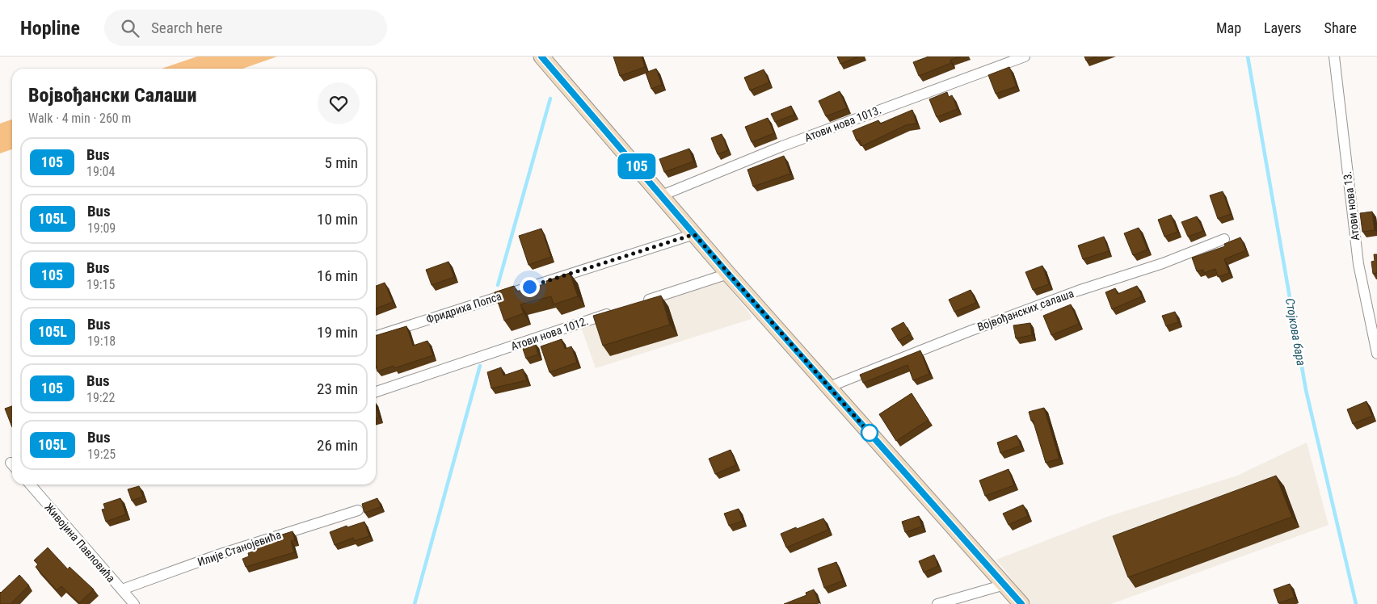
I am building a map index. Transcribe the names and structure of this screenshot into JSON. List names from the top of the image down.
{
  "streets": {
    "street": [
      "Атови нова 1013.",
      "Атови нова 13.",
      "Фридриха Попса",
      "Војвођанских салаша",
      "Атови нова 1012.",
      "Живојина Павловића",
      "Илије Станојевића"
    ]
  },
  "crossings": [
    ["Живојина Павловића", "Илије Станојевића"]
  ],
  "water": ["Стојкова бара"],
  "lines": ["bus line 105"],
  "page": {
    "header": "Hopline",
    "search": "Search here",
    "nav": ["Map", "Layers", "Share"],
    "on_map": "105",
    "heading": ["Војвођански Салаши", "Walk · 4 min · 260 m"],
    "list": [
      {
        "mark": "105",
        "name": "Bus",
        "note": "19:04",
        "value": "5 min"
      },
      {
        "mark": "105L",
        "name": "Bus",
        "note": "19:09",
        "value": "10 min"
      },
      {
        "mark": "105",
        "name": "Bus",
        "note": "19:15",
        "value": "16 min"
      },
      {
        "mark": "105L",
        "name": "Bus",
        "note": "19:18",
        "value": "19 min"
      },
      {
        "mark": "105",
        "name": "Bus",
        "note": "19:22",
        "value": "23 min"
      },
      {
        "mark": "105L",
        "name": "Bus",
        "note": "19:25",
        "value": "26 min"
      }
    ]
  }
}
